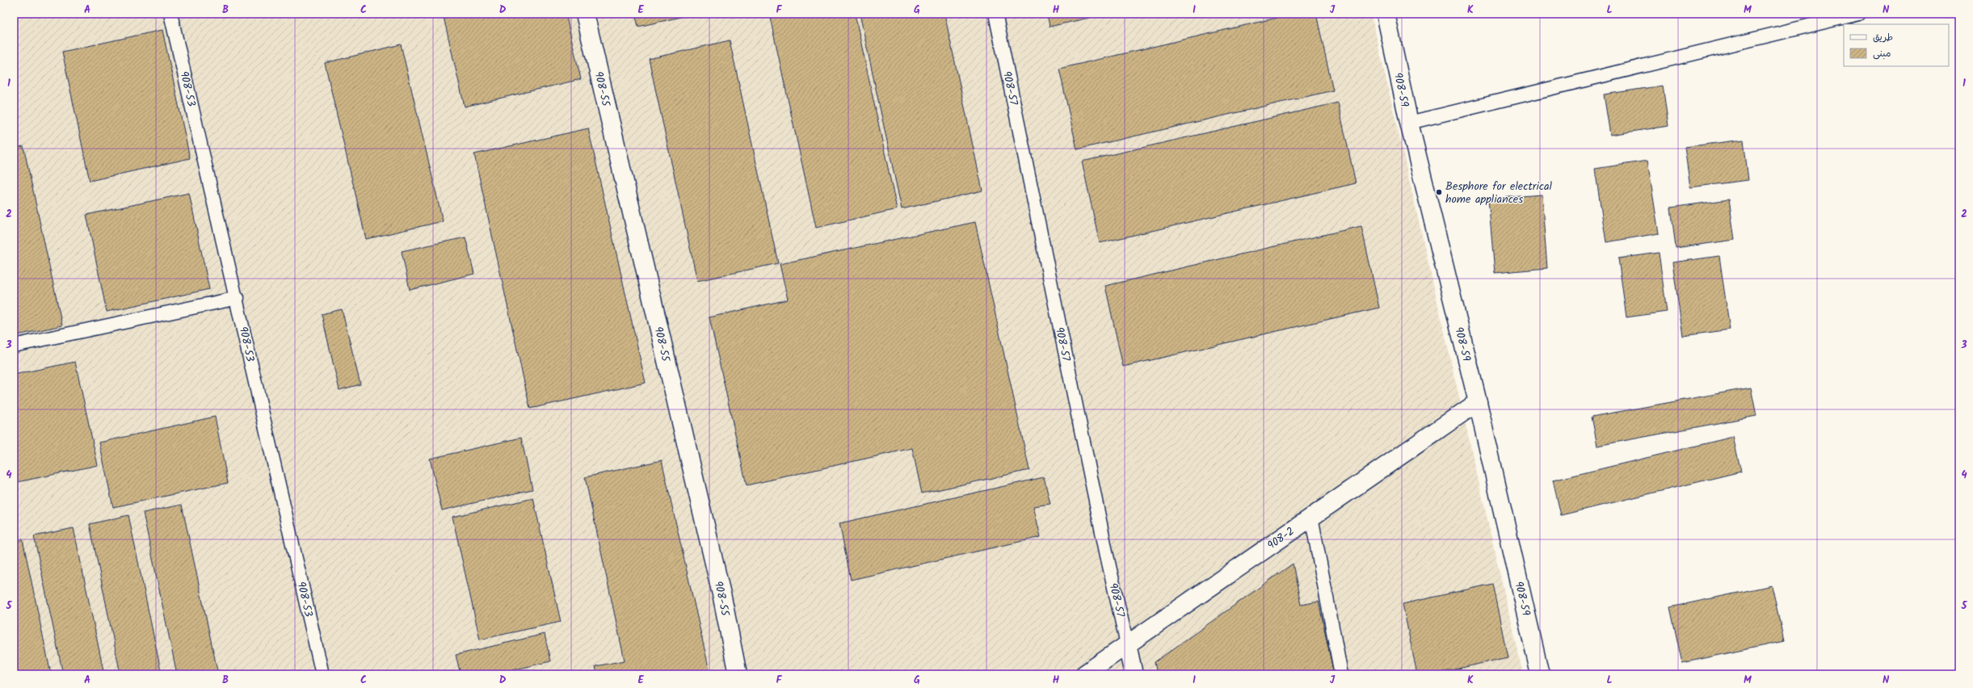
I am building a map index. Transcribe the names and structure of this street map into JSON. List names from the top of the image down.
{
  "streets": {
    "street": [
      "908-57",
      "908-55",
      "908-59",
      "908-2"
    ],
    "lane": ["908-53"]
  },
  "crossings": [
    ["908-57", "908-2"],
    ["908-59", "908-2"]
  ],
  "places": ["Besphore for electrical home appliances"],
  "legend": ["طريق", "مبنى"],
  "grid": {
    "columns": [
      "A",
      "B",
      "C",
      "D",
      "E",
      "F",
      "G",
      "H",
      "I",
      "J",
      "K",
      "L",
      "M",
      "N"
    ],
    "rows": [
      "1",
      "2",
      "3",
      "4",
      "5"
    ]
  }
}
